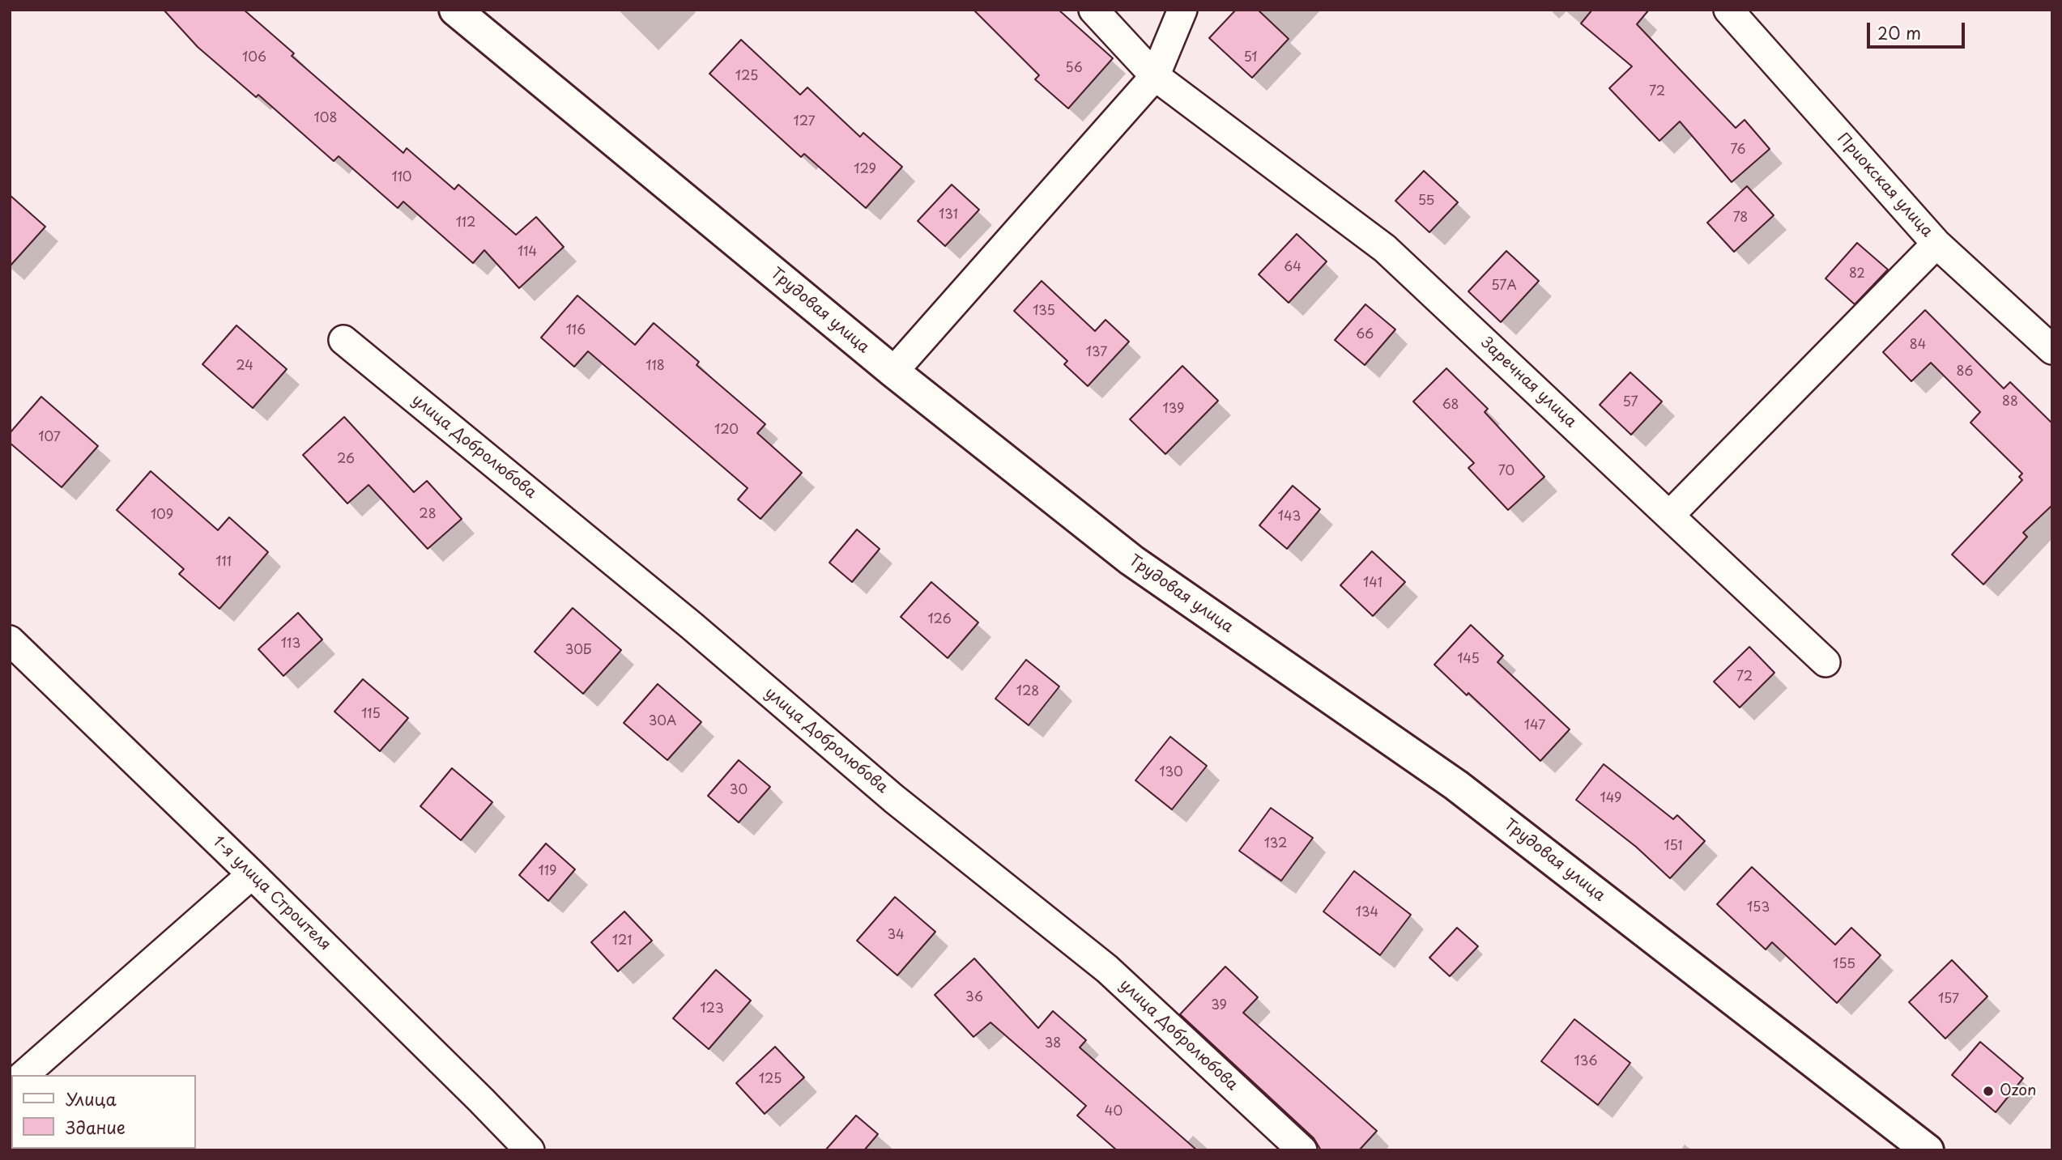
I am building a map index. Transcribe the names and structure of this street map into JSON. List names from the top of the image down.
{
  "streets": {
    "street": [
      "Приокская улица",
      "Трудовая улица",
      "Заречная улица",
      "улица Добролюбова",
      "1-я улица Строителя"
    ]
  },
  "places": ["Ozon"],
  "house_numbers": [
    "106",
    "51",
    "56",
    "125",
    "72",
    "108",
    "127",
    "76",
    "129",
    "110",
    "55",
    "131",
    "78",
    "112",
    "114",
    "64",
    "82",
    "57А",
    "135",
    "116",
    "66",
    "84",
    "137",
    "24",
    "118",
    "86",
    "88",
    "57",
    "68",
    "139",
    "120",
    "107",
    "26",
    "70",
    "28",
    "109",
    "143",
    "111",
    "141",
    "126",
    "113",
    "30Б",
    "145",
    "72",
    "128",
    "115",
    "30А",
    "147",
    "130",
    "30",
    "149",
    "132",
    "151",
    "119",
    "153",
    "134",
    "34",
    "121",
    "155",
    "36",
    "157",
    "39",
    "123",
    "38",
    "136",
    "125",
    "40"
  ],
  "legend": ["Улица", "Здание"],
  "scale_bar": "20 m"
}
